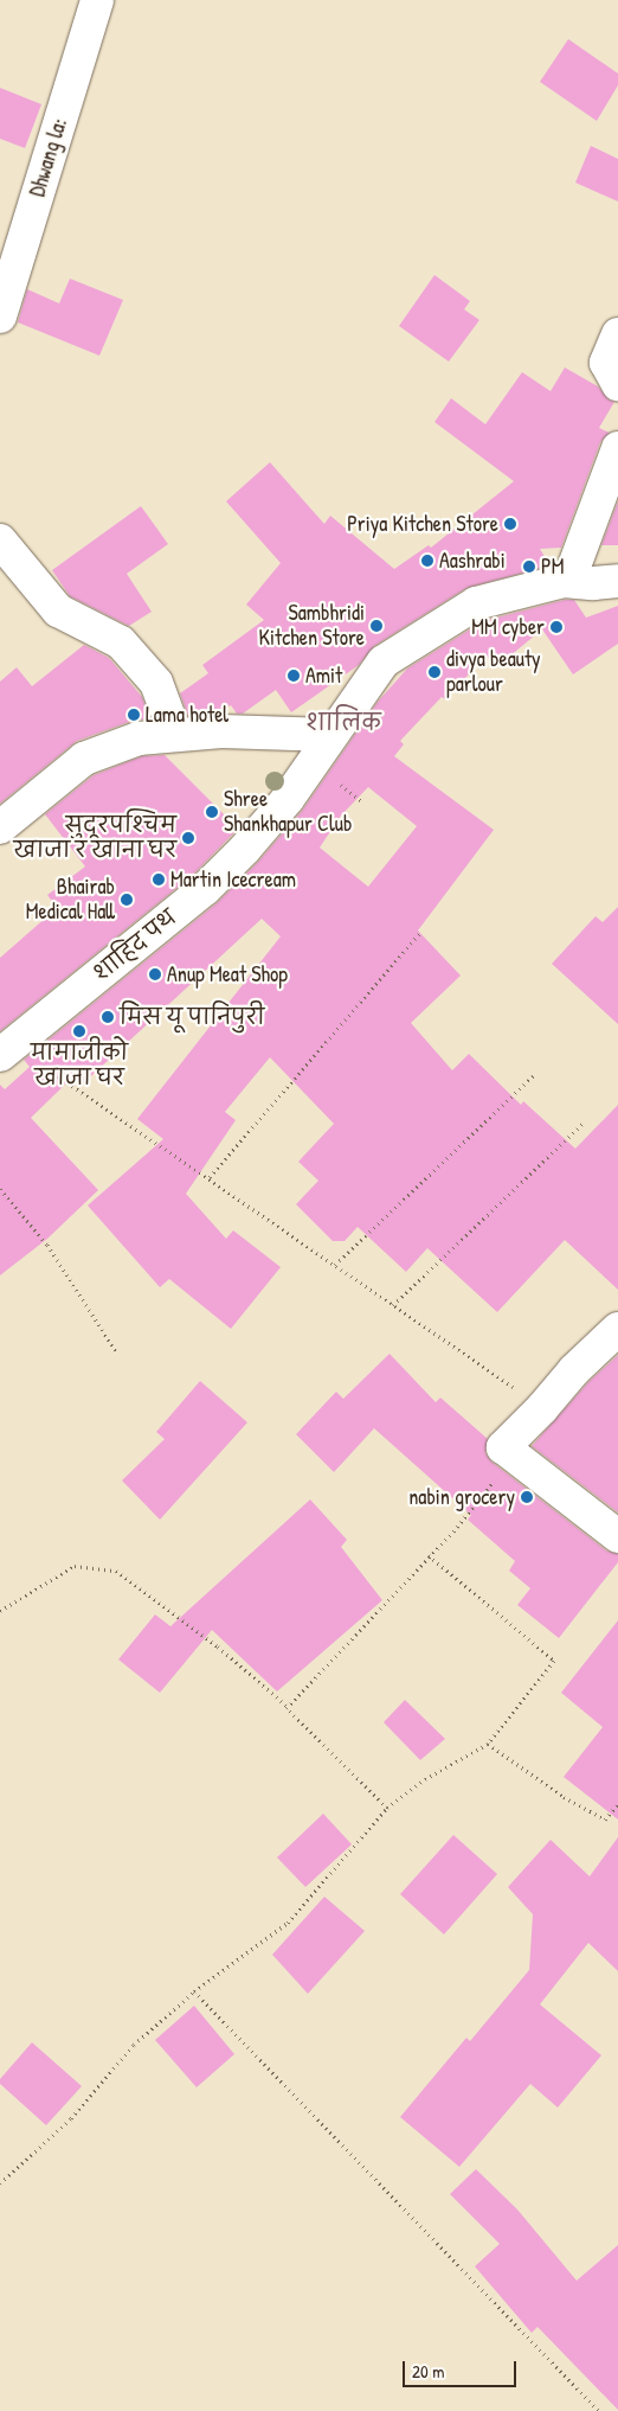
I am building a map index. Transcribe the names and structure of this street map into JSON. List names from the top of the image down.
{
  "streets": {
    "street": ["Dhwang la:", "शाहिद पथ"]
  },
  "districts": ["शालिक"],
  "places": [
    "Priya Kitchen Store",
    "Aashrabi",
    "PM",
    "Sambhridi Kitchen Store",
    "MM cyber",
    "divya beauty parlour",
    "Amit",
    "Lama hotel",
    "Shree Shankhapur Club",
    "सुदूरपश्चिम खाजा र खाना घर",
    "Martin Icecream",
    "Bhairab Medical Hall",
    "Anup Meat Shop",
    "मिस यू पानिपुरी",
    "मामाजीको खाजा घर",
    "nabin grocery"
  ],
  "scale_bar": "20 m"
}
